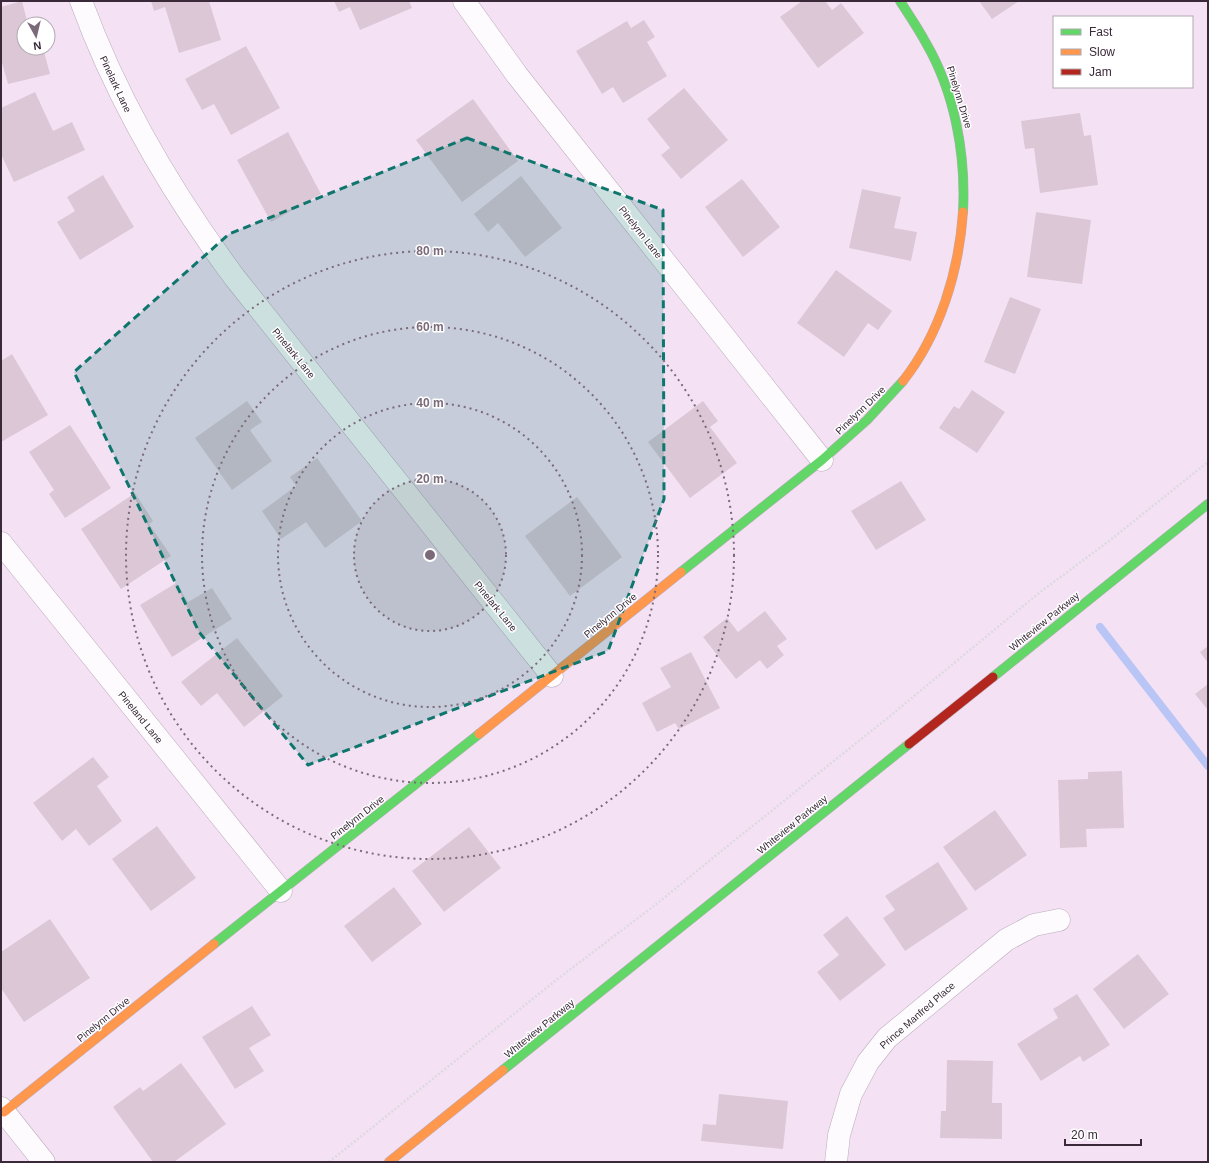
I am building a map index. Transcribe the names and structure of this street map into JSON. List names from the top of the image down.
{
  "streets": {
    "street": [
      "Pinelark Lane",
      "Pinelynn Drive",
      "Pinelynn Lane",
      "Whiteview Parkway",
      "Pineland Lane",
      "Prince Manfred Place"
    ]
  },
  "crossings": [
    ["Pinelark Lane", "Pinelynn Drive"],
    ["Pinelynn Drive", "Pinelynn Lane"],
    ["Pinelynn Drive", "Pineland Lane"]
  ],
  "legend": ["Fast", "Slow", "Jam"],
  "scale_bar": "20 m",
  "north": "bottom",
  "rings": [
    "80 m",
    "60 m",
    "40 m",
    "20 m"
  ]
}
